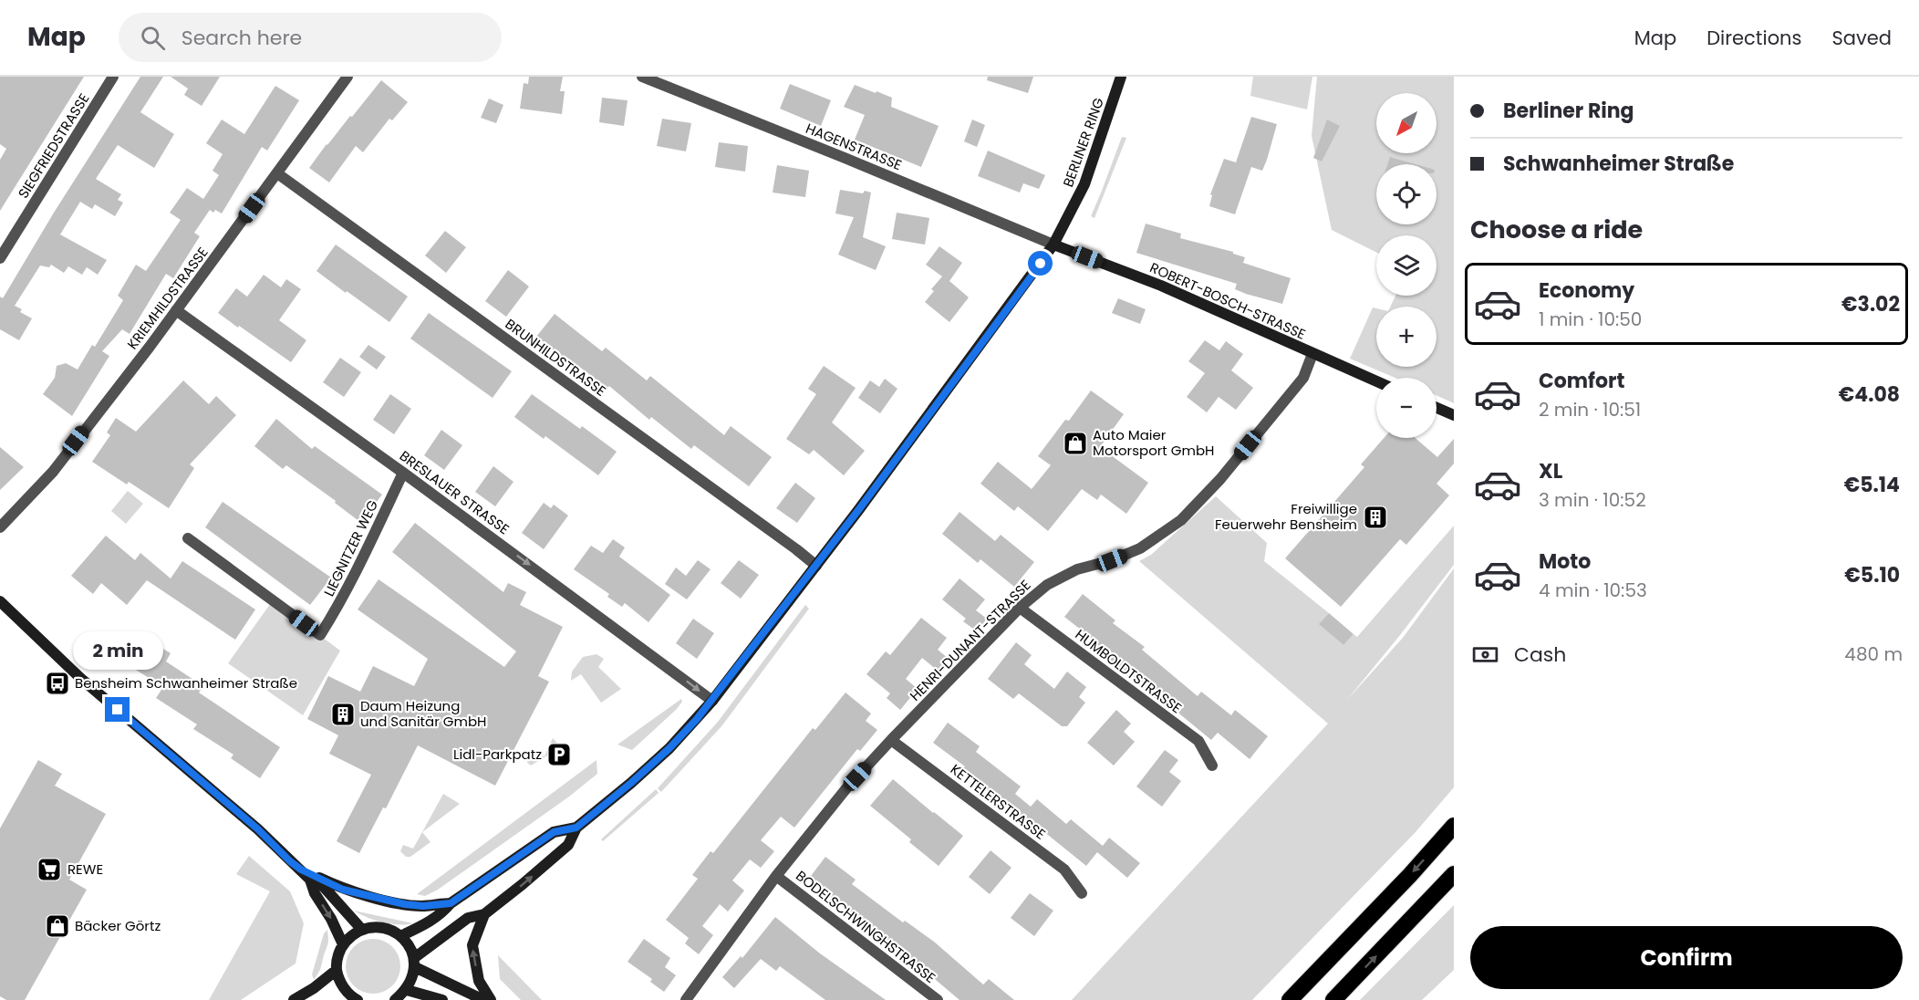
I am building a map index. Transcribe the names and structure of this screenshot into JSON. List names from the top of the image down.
{
  "streets": {
    "street": [
      "BERLINER RING",
      "SIEGFRIEDSTRASSE",
      "HAGENSTRASSE",
      "KRIEMHILDSTRASSE",
      "ROBERT-BOSCH-STRASSE",
      "BRUNHILDSTRASSE",
      "BRESLAUER STRASSE",
      "LIEGNITZER WEG",
      "HENRI-DUNANT-STRASSE",
      "HUMBOLDTSTRASSE",
      "KETTELERSTRASSE",
      "BODELSCHWINGHSTRASSE"
    ]
  },
  "crossings": [
    ["BERLINER RING", "HAGENSTRASSE"],
    ["BERLINER RING", "ROBERT-BOSCH-STRASSE"],
    ["BERLINER RING", "BRUNHILDSTRASSE"],
    ["BERLINER RING", "BRESLAUER STRASSE"],
    ["HAGENSTRASSE", "ROBERT-BOSCH-STRASSE"],
    ["KRIEMHILDSTRASSE", "BRUNHILDSTRASSE"],
    ["KRIEMHILDSTRASSE", "BRESLAUER STRASSE"],
    ["ROBERT-BOSCH-STRASSE", "HENRI-DUNANT-STRASSE"],
    ["BRESLAUER STRASSE", "LIEGNITZER WEG"],
    ["HENRI-DUNANT-STRASSE", "HUMBOLDTSTRASSE"],
    ["HENRI-DUNANT-STRASSE", "KETTELERSTRASSE"],
    ["HENRI-DUNANT-STRASSE", "BODELSCHWINGHSTRASSE"]
  ],
  "one_way": ["BRESLAUER STRASSE"],
  "places": {
    "shop": ["Auto Maier Motorsport GmbH", "Bäcker Görtz"],
    "building": ["Freiwillige Feuerwehr Bensheim", "Daum Heizung und Sanitär GmbH"],
    "bus stop": ["Bensheim Schwanheimer Straße"],
    "parking": ["Lidl-Parkpatz"],
    "supermarket": ["REWE"]
  },
  "north": "bottom left",
  "page": {
    "header": "Map",
    "search": "Search here",
    "nav": ["Map", "Directions", "Saved"],
    "banner": ["Berliner Ring", "Schwanheimer Straße"],
    "map_buttons": ["+", "−"],
    "heading": "Choose a ride",
    "list": [
      {
        "name": "Economy",
        "note": "1 min · 10:50",
        "value": "€3.02"
      },
      {
        "name": "Comfort",
        "note": "2 min · 10:51",
        "value": "€4.08"
      },
      {
        "name": "XL",
        "note": "3 min · 10:52",
        "value": "€5.14"
      },
      {
        "name": "Moto",
        "note": "4 min · 10:53",
        "value": "€5.10"
      }
    ],
    "pay": ["Cash", "480 m"],
    "bubble": "2 min",
    "buttons": "Confirm"
  }
}
